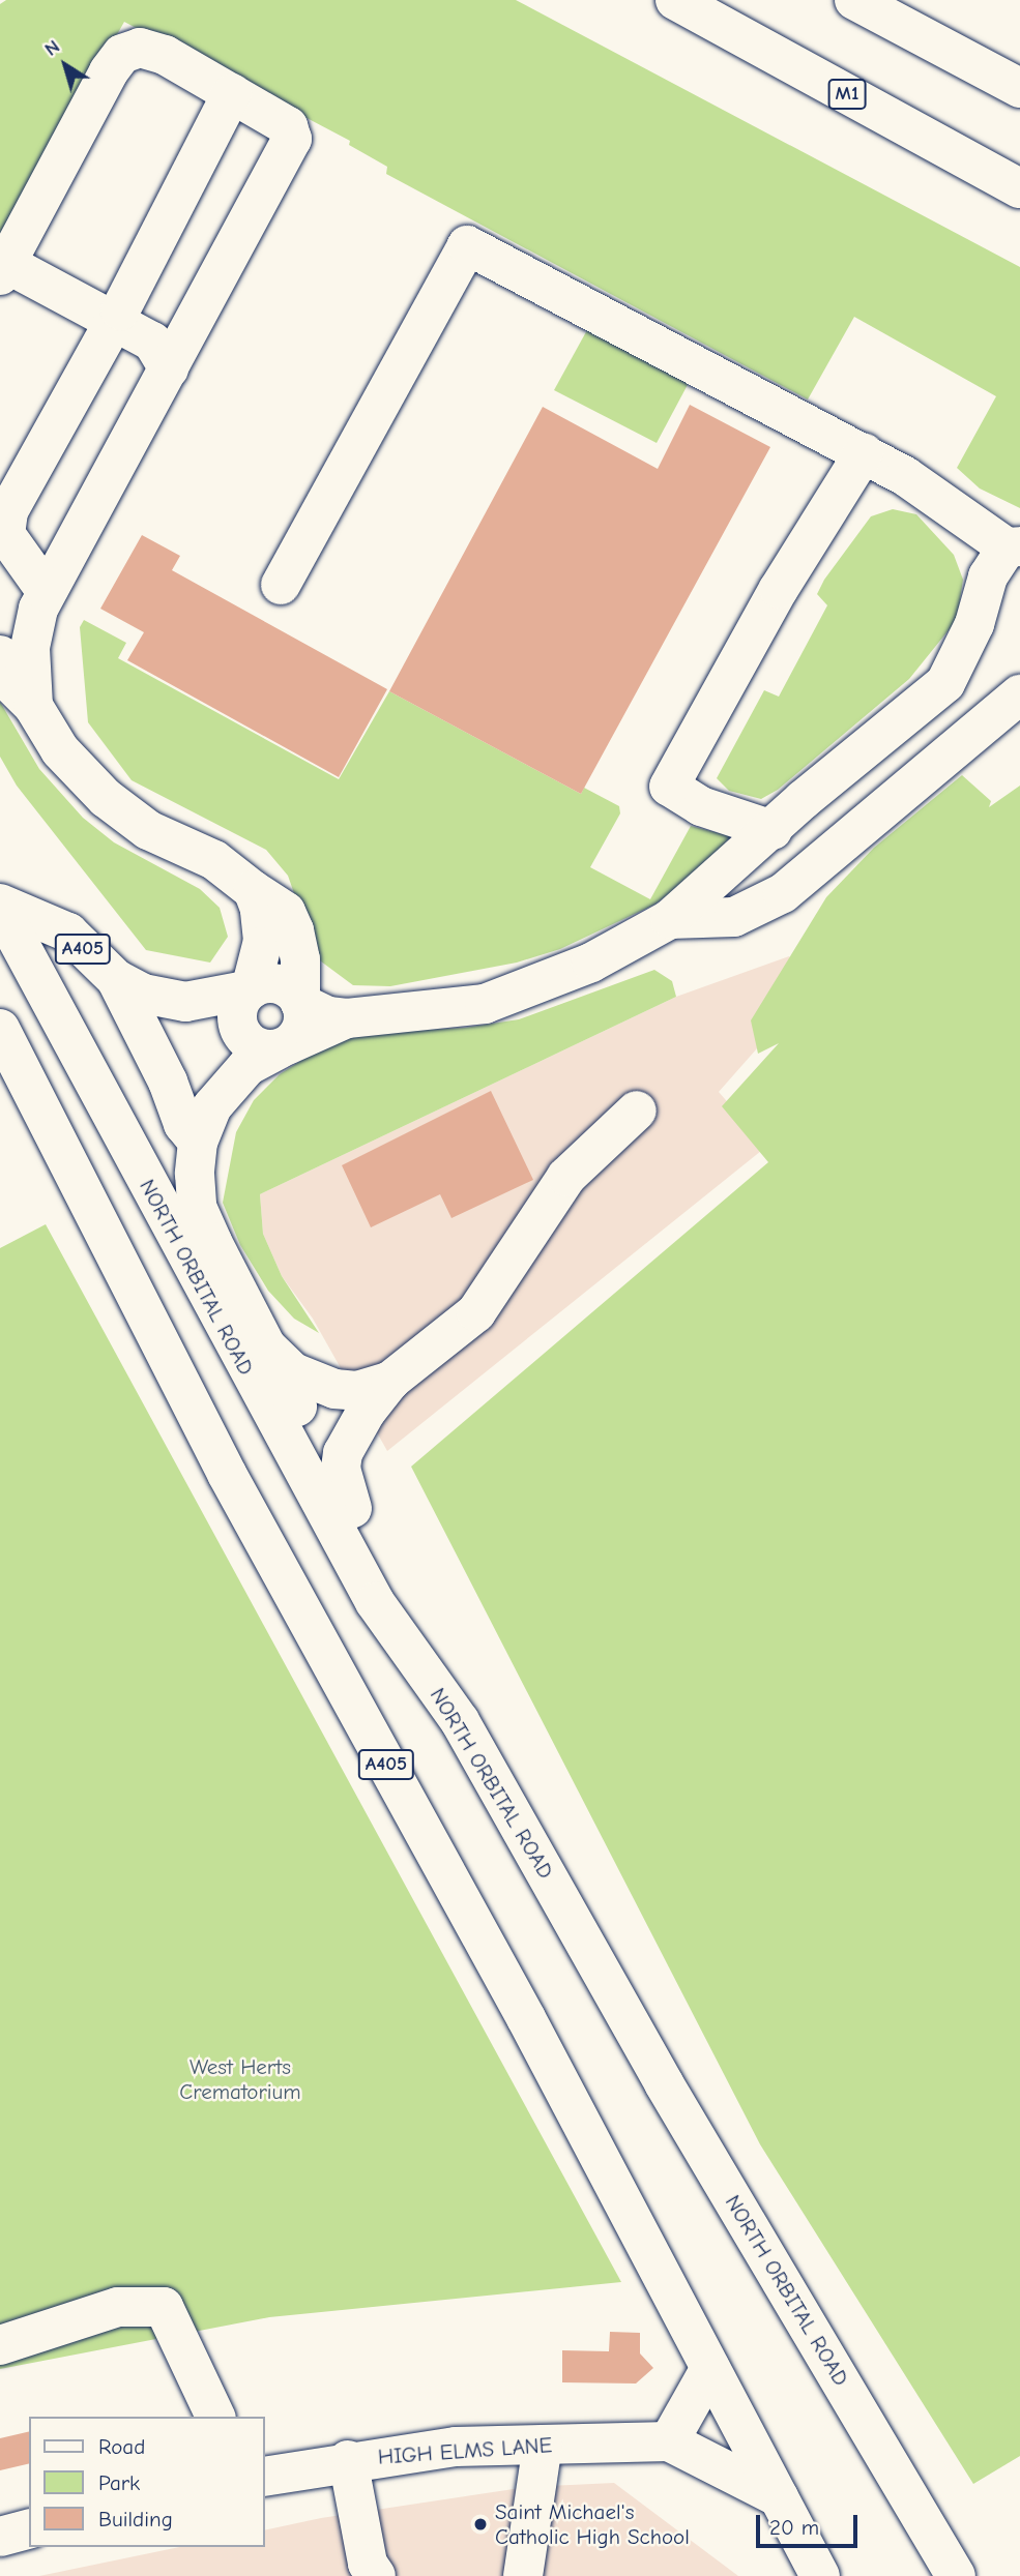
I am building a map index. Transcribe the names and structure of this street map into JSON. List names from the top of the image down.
{
  "streets": {
    "main road": [
      "M1",
      "A405",
      "NORTH ORBITAL ROAD",
      "HIGH ELMS LANE"
    ]
  },
  "crossings": [
    ["A405", "NORTH ORBITAL ROAD"],
    ["A405", "HIGH ELMS LANE"]
  ],
  "parks": ["West Herts Crematorium"],
  "places": ["Saint Michael's Catholic High School"],
  "legend": ["Road", "Park", "Building"],
  "scale_bar": "20 m",
  "north": "top left"
}
